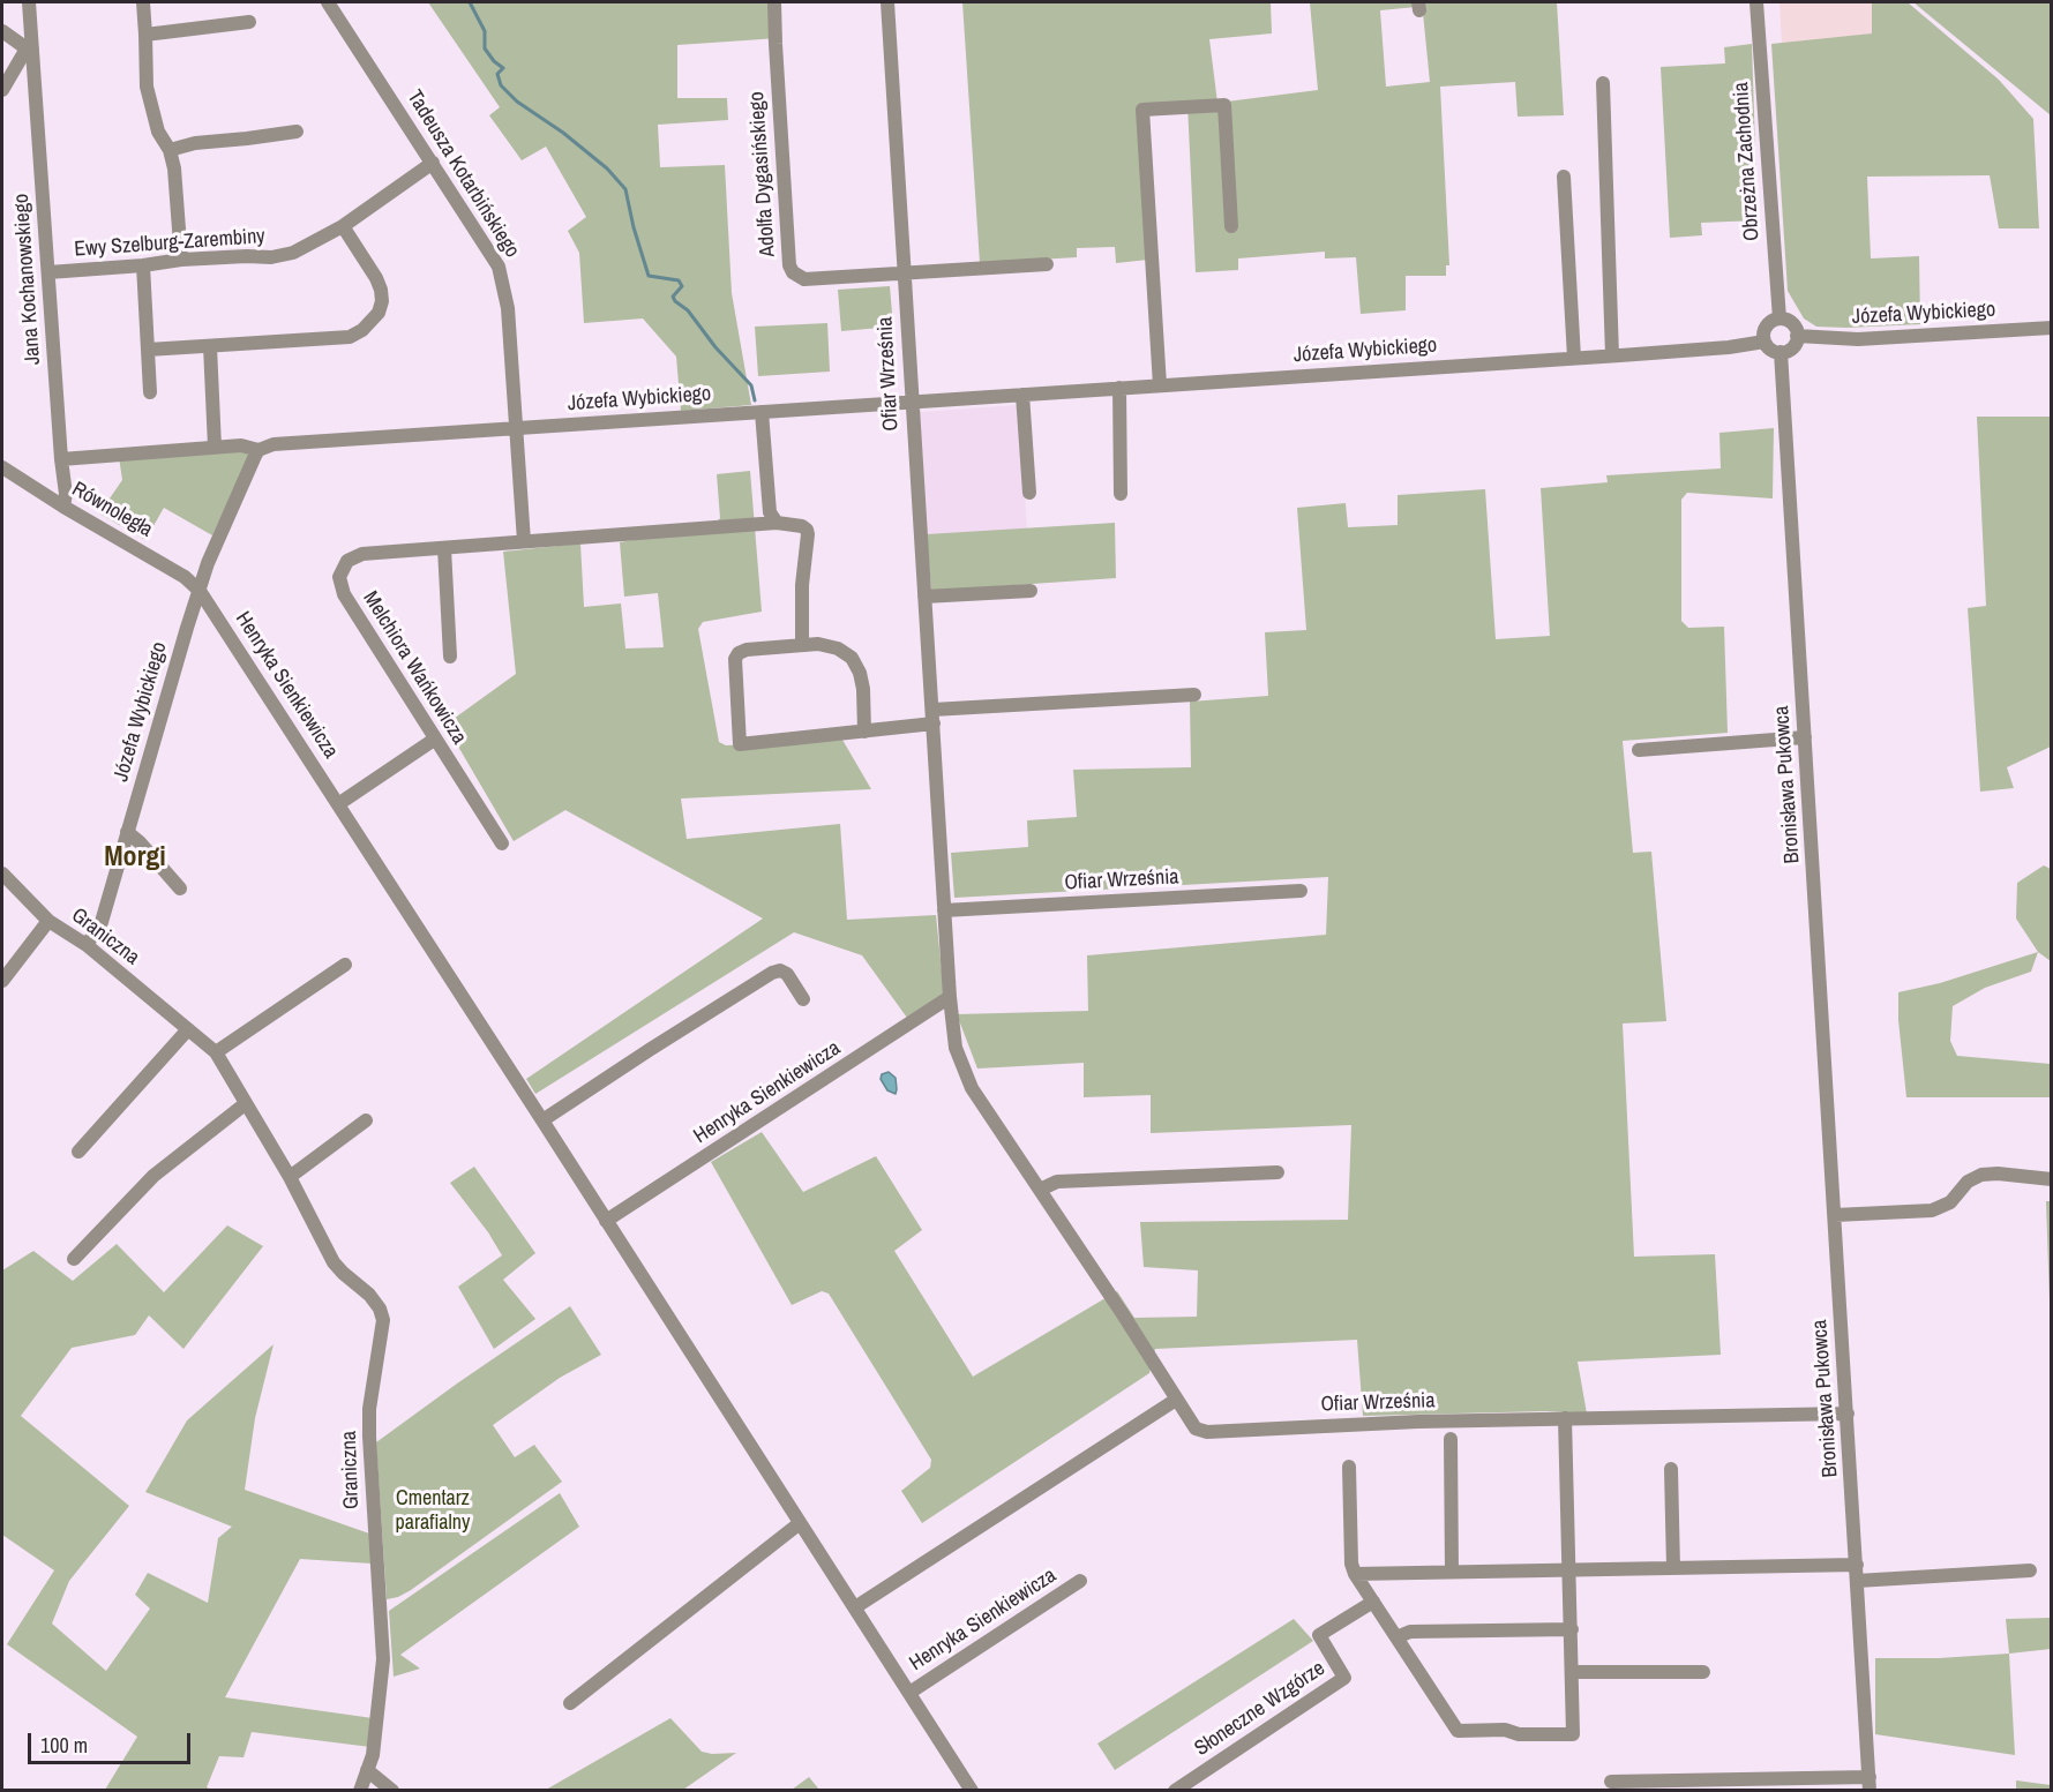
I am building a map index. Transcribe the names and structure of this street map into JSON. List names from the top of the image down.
{
  "streets": {
    "street": [
      "Obrzeżna Zachodnia",
      "Tadeusza Kotarbińskiego",
      "Adolfa Dygasińskiego",
      "Ewy Szelburg-Zarembiny",
      "Jana Kochanowskiego",
      "Józefa Wybickiego",
      "Ofiar Września",
      "Równoległa",
      "Melchiora Wańkowicza",
      "Henryka Sienkiewicza",
      "Bronisława Pukowca",
      "Graniczna",
      "Słoneczne Wzgórze"
    ]
  },
  "crossings": [
    ["Obrzeżna Zachodnia", "Józefa Wybickiego"],
    ["Obrzeżna Zachodnia", "Bronisława Pukowca"],
    ["Tadeusza Kotarbińskiego", "Ewy Szelburg-Zarembiny"],
    ["Tadeusza Kotarbińskiego", "Józefa Wybickiego"],
    ["Tadeusza Kotarbińskiego", "Melchiora Wańkowicza"],
    ["Adolfa Dygasińskiego", "Ofiar Września"],
    ["Ewy Szelburg-Zarembiny", "Jana Kochanowskiego"],
    ["Jana Kochanowskiego", "Józefa Wybickiego"],
    ["Jana Kochanowskiego", "Równoległa"],
    ["Józefa Wybickiego", "Ofiar Września"],
    ["Józefa Wybickiego", "Równoległa"],
    ["Józefa Wybickiego", "Henryka Sienkiewicza"],
    ["Józefa Wybickiego", "Bronisława Pukowca"],
    ["Józefa Wybickiego", "Graniczna"],
    ["Ofiar Września", "Henryka Sienkiewicza"],
    ["Ofiar Września", "Bronisława Pukowca"],
    ["Równoległa", "Henryka Sienkiewicza"]
  ],
  "districts": ["Morgi"],
  "parks": ["Cmentarz parafialny"],
  "scale_bar": "100 m"
}
